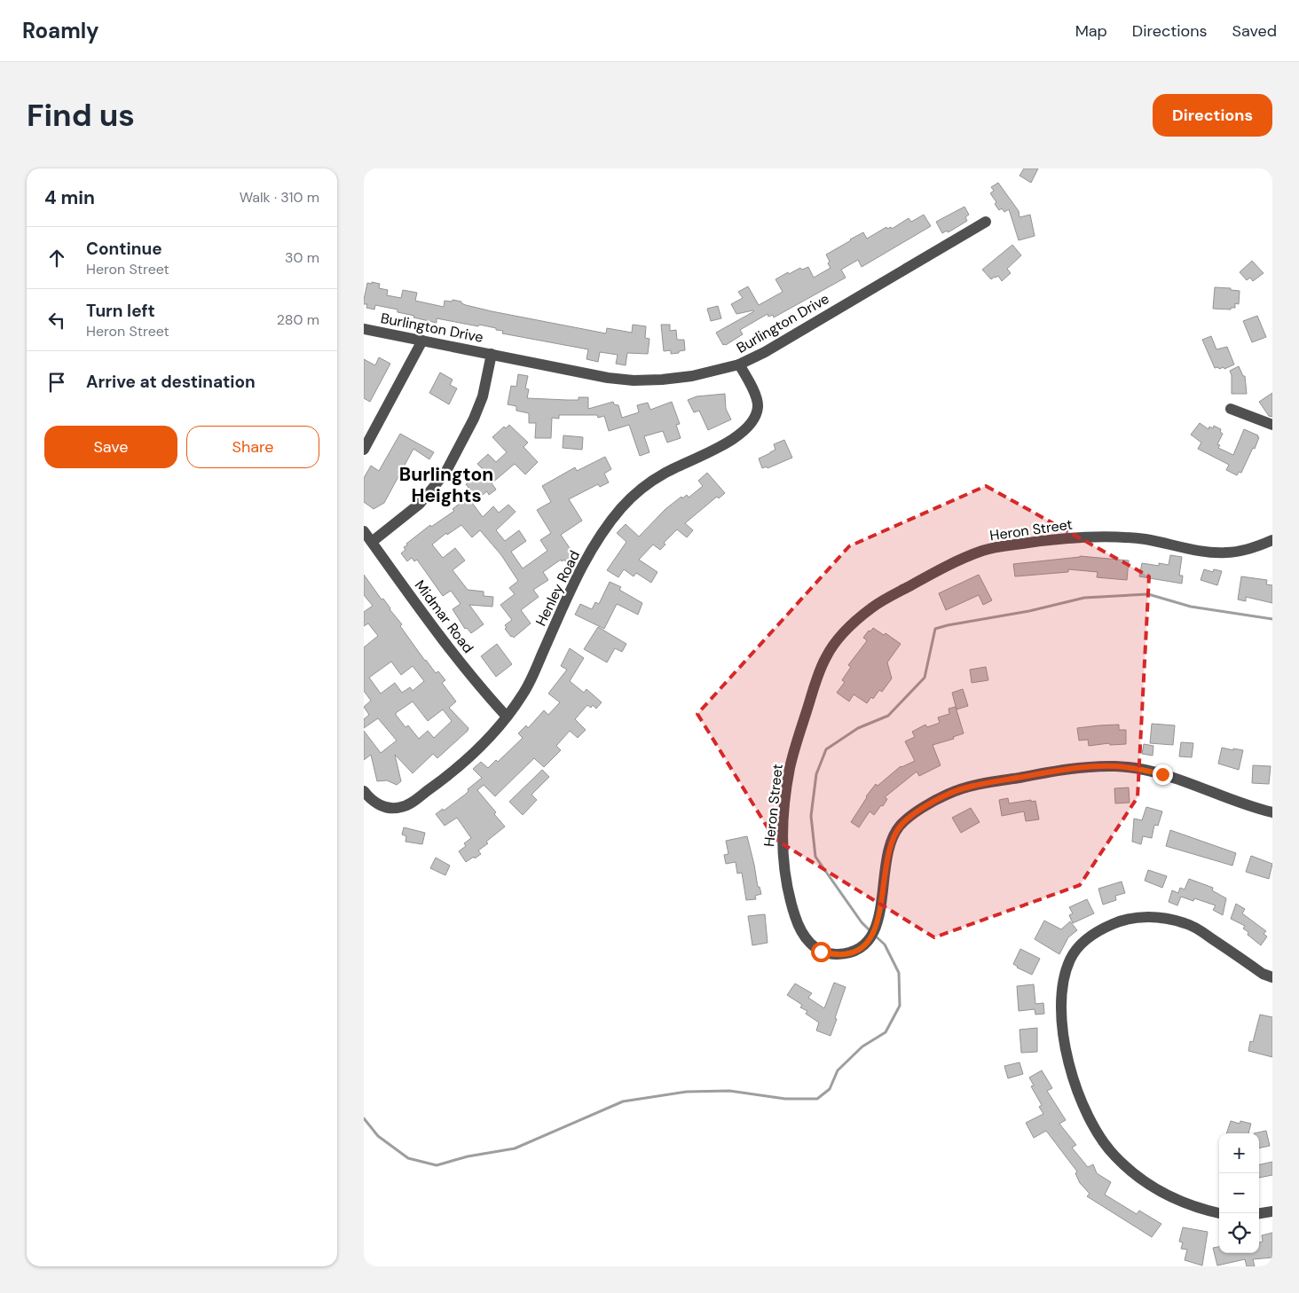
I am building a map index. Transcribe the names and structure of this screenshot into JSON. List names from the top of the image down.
{
  "streets": {
    "street": [
      "Burlington Drive",
      "Heron Street",
      "Henley Road",
      "Midmar Road"
    ]
  },
  "crossings": [
    ["Burlington Drive", "Henley Road"],
    ["Henley Road", "Midmar Road"]
  ],
  "districts": ["Burlington Heights"],
  "page": {
    "header": "Roamly",
    "nav": ["Map", "Directions", "Saved"],
    "buttons": [
      "Directions",
      ["Save", "Share"]
    ],
    "title": "Find us",
    "heading": ["4 min", "Walk · 310 m"],
    "list": [
      ["Continue", "Heron Street", "30 m"],
      ["Turn left", "Heron Street", "280 m"],
      "Arrive at destination"
    ],
    "map_buttons": ["+", "−"]
  }
}
